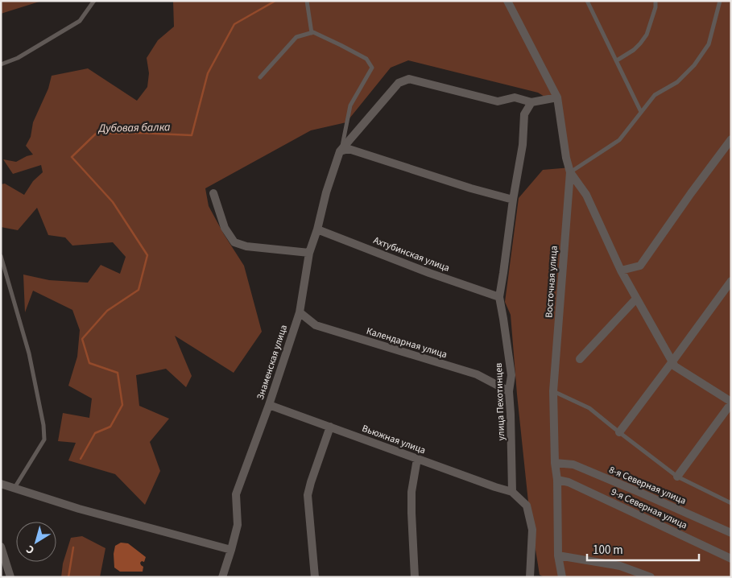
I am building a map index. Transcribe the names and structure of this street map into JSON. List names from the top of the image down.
{
  "streets": {
    "street": [
      "Ахтубинская улица",
      "Восточная улица",
      "Календарная улица",
      "Знаменская улица",
      "улица Пехотинцев",
      "Вьюжная улица",
      "8-я Северная улица",
      "9-я Северная улица"
    ]
  },
  "crossings": [
    ["Ахтубинская улица", "Знаменская улица"],
    ["Ахтубинская улица", "улица Пехотинцев"],
    ["Восточная улица", "8-я Северная улица"],
    ["Восточная улица", "9-я Северная улица"],
    ["Календарная улица", "Знаменская улица"],
    ["Календарная улица", "улица Пехотинцев"],
    ["Знаменская улица", "Вьюжная улица"],
    ["улица Пехотинцев", "Вьюжная улица"]
  ],
  "water": ["Дубовая балка"],
  "scale_bar": "100 m",
  "north": "bottom left"
}
